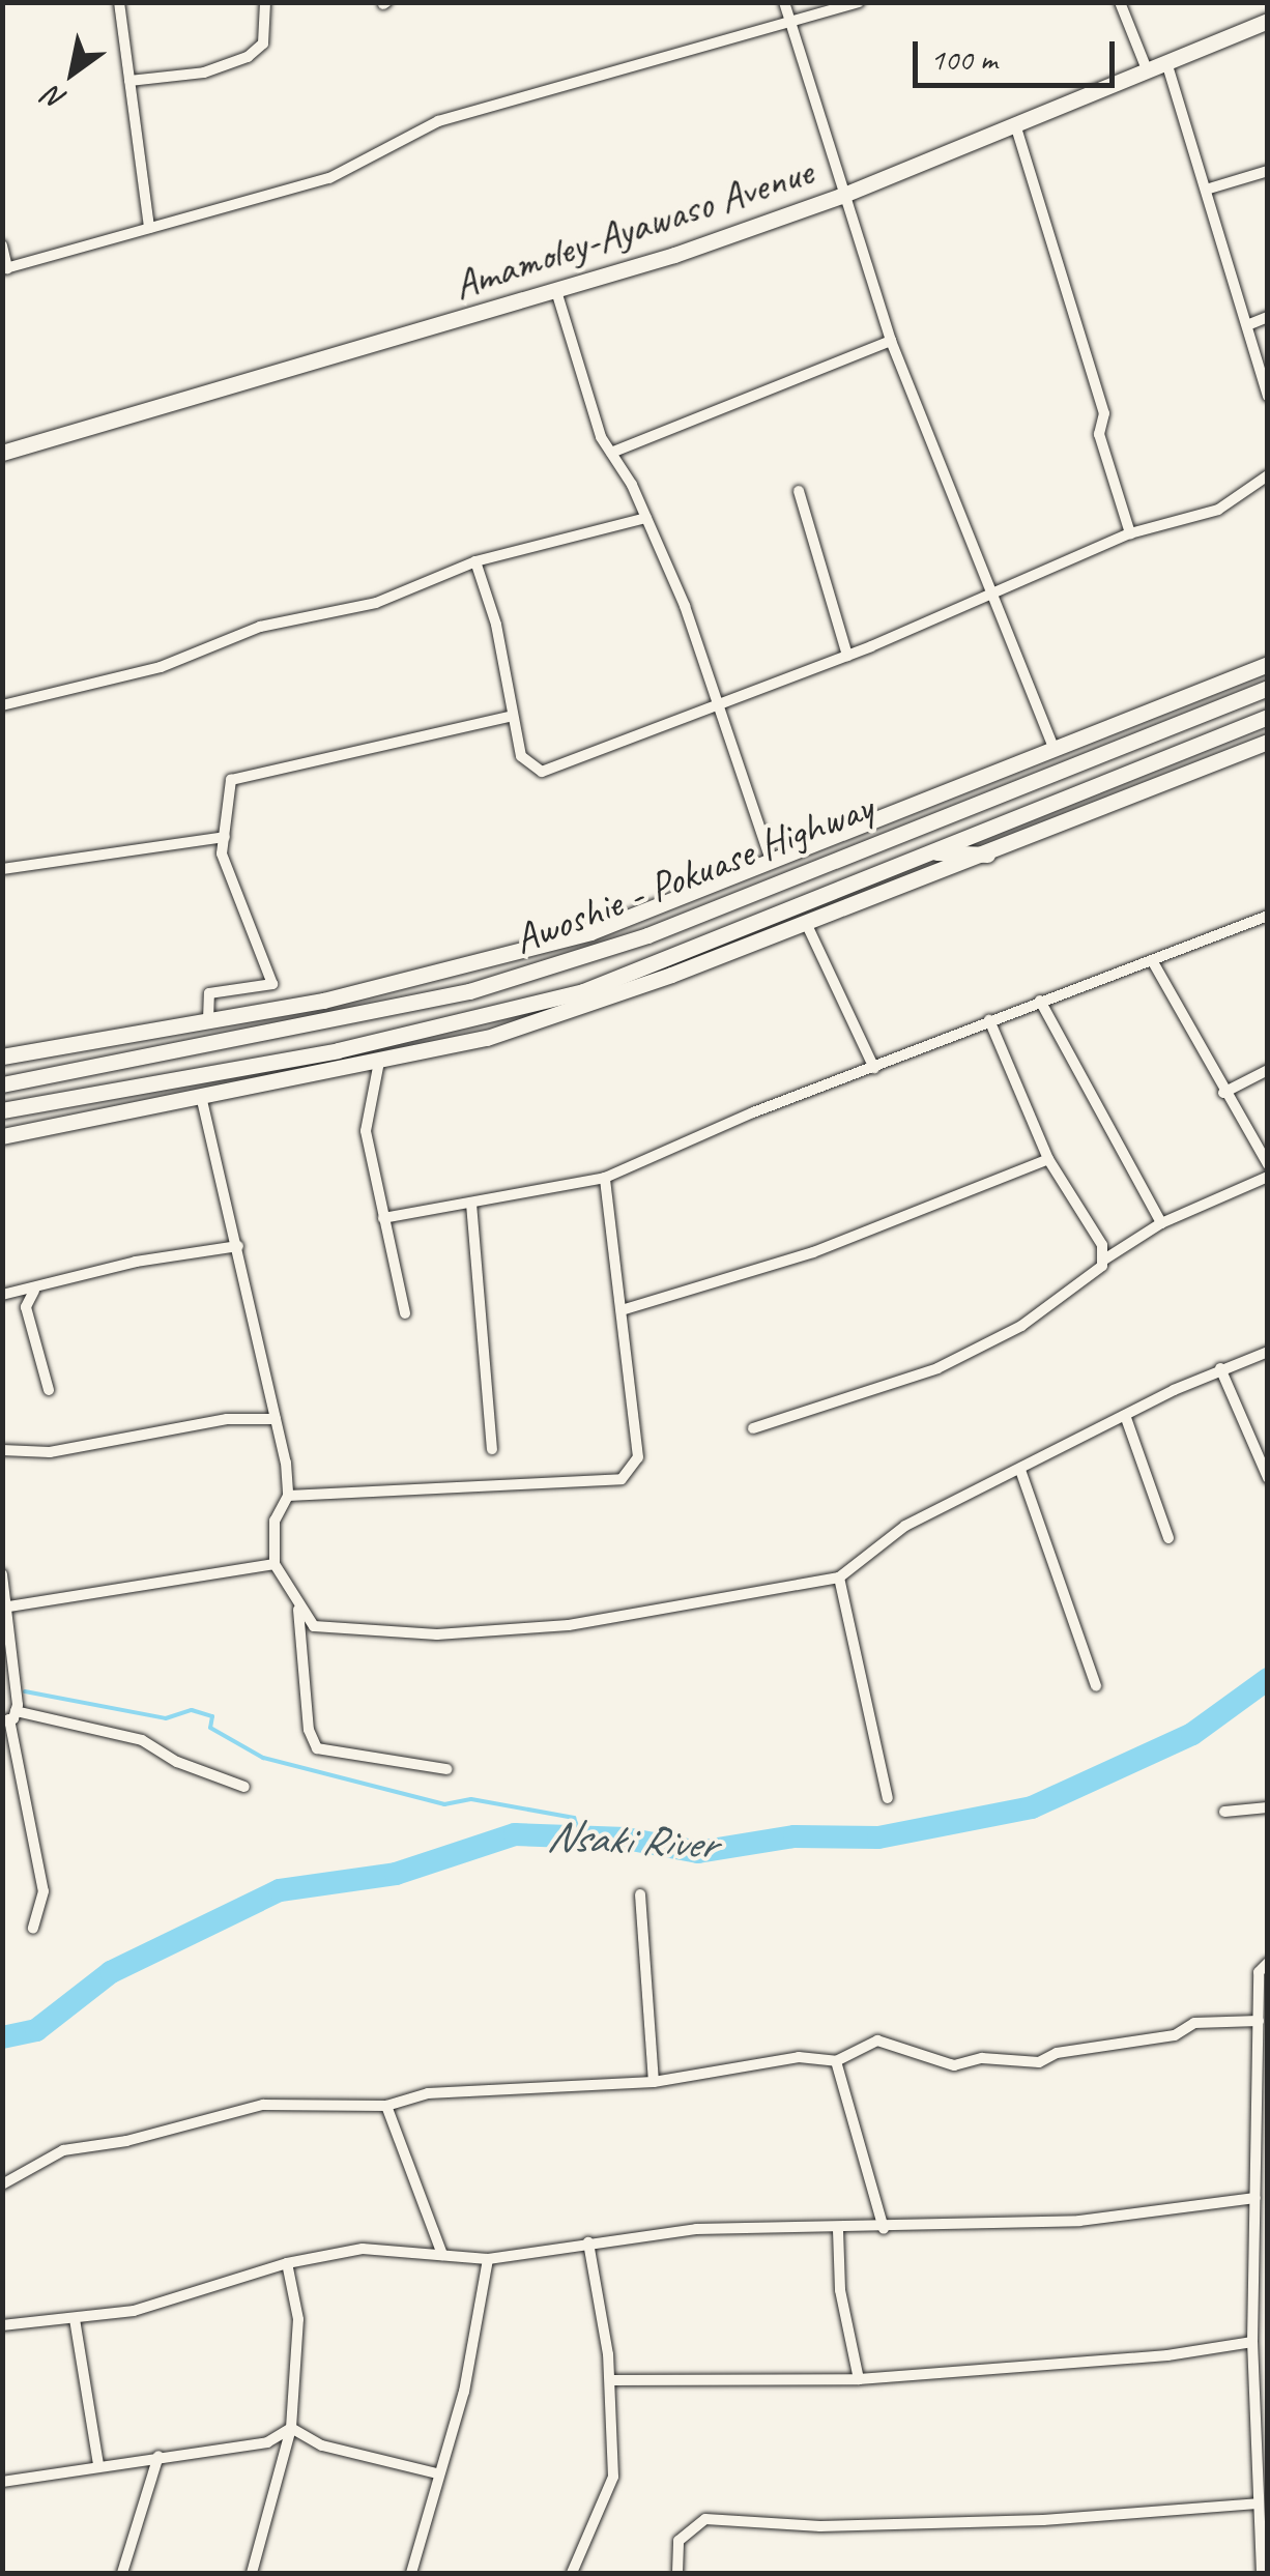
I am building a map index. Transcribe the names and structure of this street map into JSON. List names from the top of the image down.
{
  "streets": {
    "street": ["Amamoley-Ayawaso Avenue", "Awoshie - Pokuase Highway"]
  },
  "water": ["Nsaki River"],
  "scale_bar": "100 m",
  "north": "bottom left"
}
